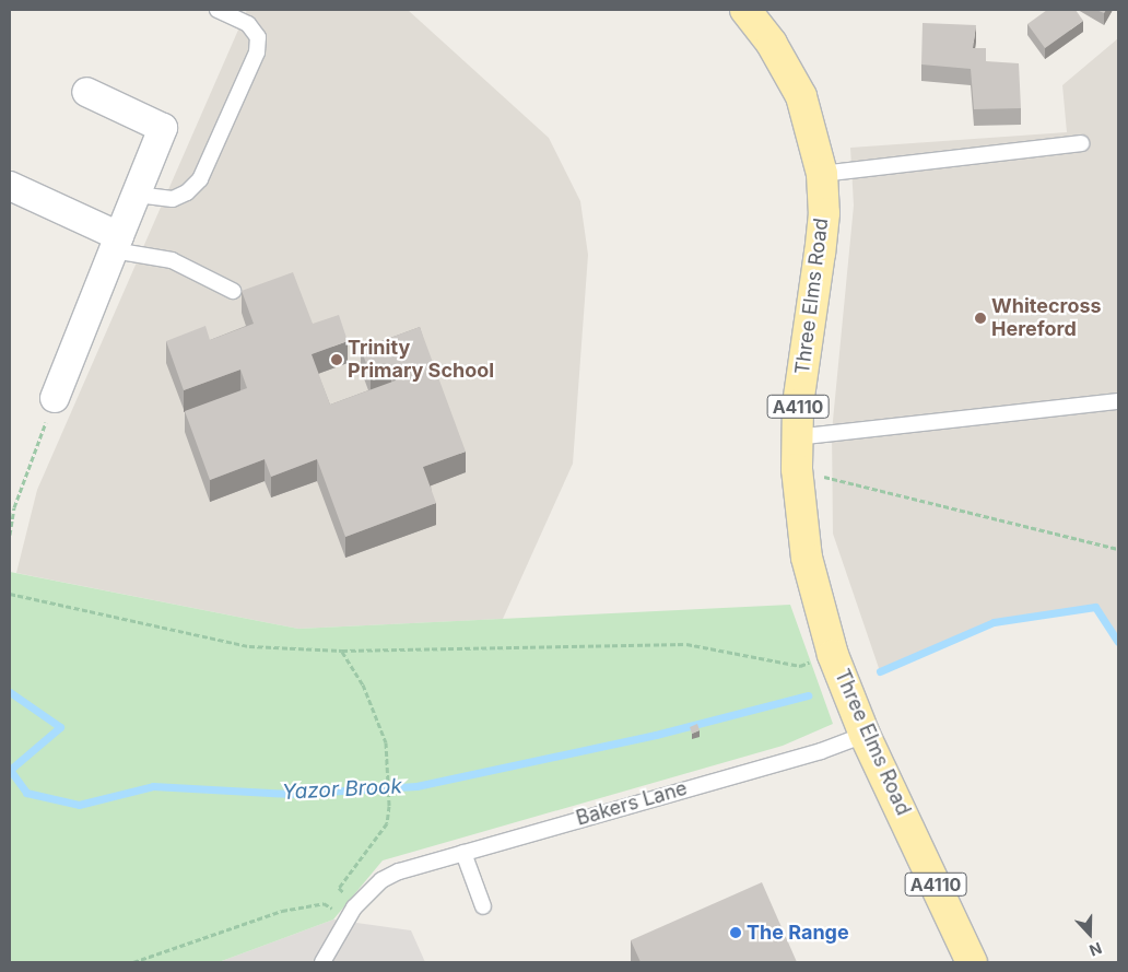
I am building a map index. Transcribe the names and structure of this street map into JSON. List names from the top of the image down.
{
  "streets": {
    "main road": ["Three Elms Road", "A4110"],
    "lane": ["Bakers Lane"]
  },
  "crossings": [
    ["Three Elms Road", "Bakers Lane"]
  ],
  "water": ["Yazor Brook"],
  "places": ["Whitecross Hereford", "Trinity Primary School", "The Range"],
  "north": "bottom"
}
